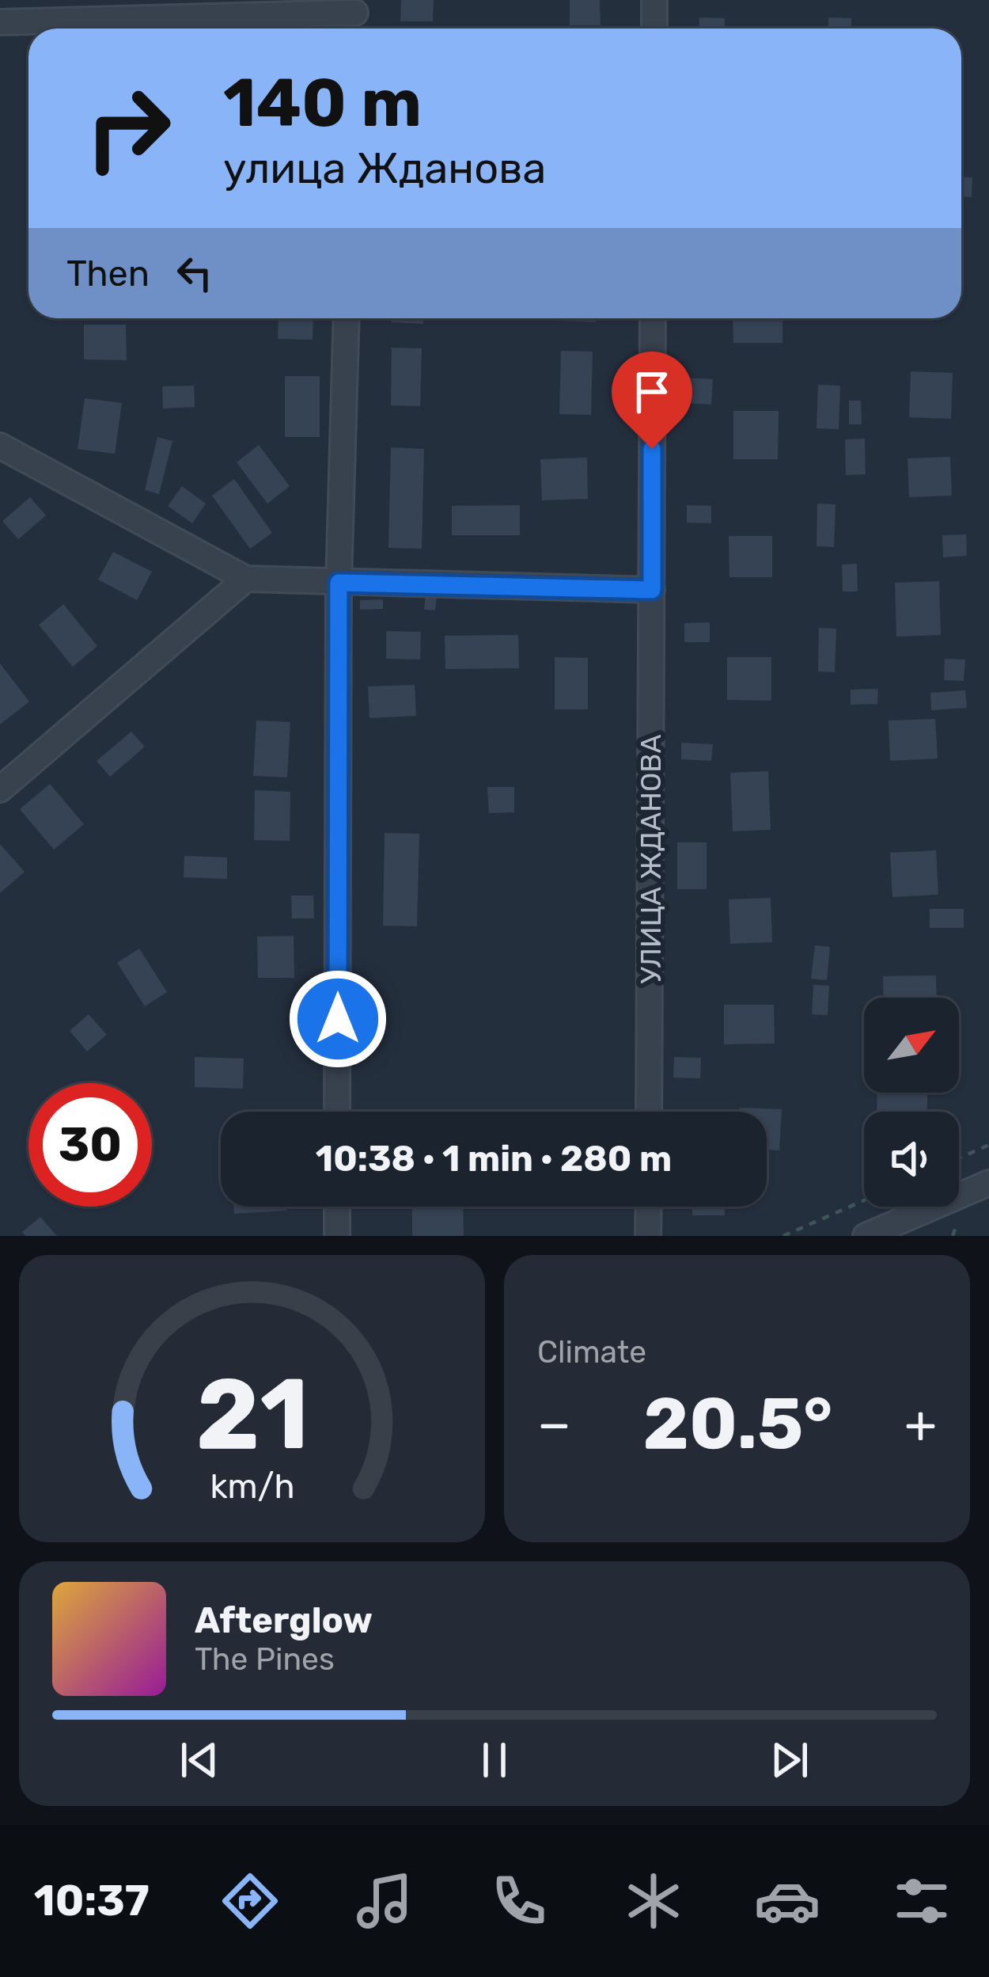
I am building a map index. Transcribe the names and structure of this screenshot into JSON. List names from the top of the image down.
{
  "streets": {
    "street": ["УЛИЦА ЖДАНОВА"]
  },
  "north": "top right",
  "page": {
    "turn": ["140 m", "улица Жданова"],
    "then": "Then",
    "limit": "30",
    "trip": "10:38 · 1 min · 280 m",
    "tile": "Climate",
    "heat": ["−", "20.5°", "+"],
    "song": ["Afterglow", "The Pines"],
    "tabs": "10:37",
    "gauge": ["21", "km/h"]
  }
}
